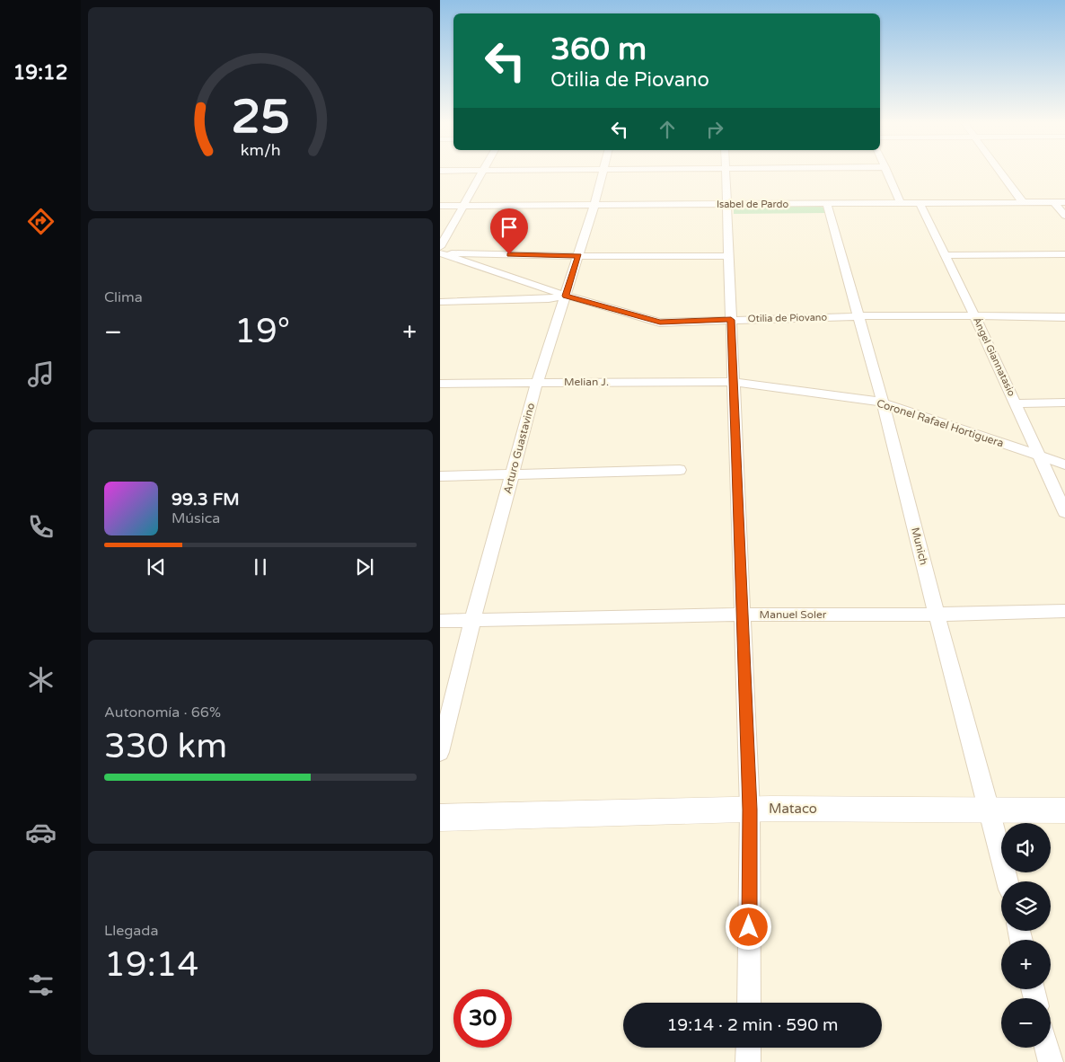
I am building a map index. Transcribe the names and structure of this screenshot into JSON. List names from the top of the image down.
{
  "streets": {
    "street": [
      "Isabel de Pardo",
      "Otilia de Piovano",
      "Ángel Giannatasio",
      "Melian J.",
      "Coronel Rafael Hortiguera",
      "Arturo Guastavino",
      "Munich",
      "Manuel Soler",
      "Mataco"
    ]
  },
  "crossings": [
    ["Isabel de Pardo", "Ángel Giannatasio"],
    ["Isabel de Pardo", "Arturo Guastavino"],
    ["Isabel de Pardo", "Munich"],
    ["Otilia de Piovano", "Ángel Giannatasio"],
    ["Otilia de Piovano", "Arturo Guastavino"],
    ["Otilia de Piovano", "Munich"],
    ["Ángel Giannatasio", "Coronel Rafael Hortiguera"],
    ["Melian J.", "Coronel Rafael Hortiguera"],
    ["Melian J.", "Arturo Guastavino"],
    ["Coronel Rafael Hortiguera", "Munich"],
    ["Arturo Guastavino", "Manuel Soler"],
    ["Munich", "Manuel Soler"],
    ["Munich", "Mataco"]
  ],
  "page": {
    "tabs": "19:12",
    "turn": ["360 m", "Otilia de Piovano"],
    "tile": [
      "Clima",
      ["Autonomía · 66%", "330 km"],
      ["Llegada", "19:14"]
    ],
    "heat": ["−", "19°", "+"],
    "song": ["99.3 FM", "Música"],
    "map_buttons": ["+", "−"],
    "limit": "30",
    "trip": "19:14 · 2 min · 590 m",
    "gauge": ["25", "km/h"]
  }
}
